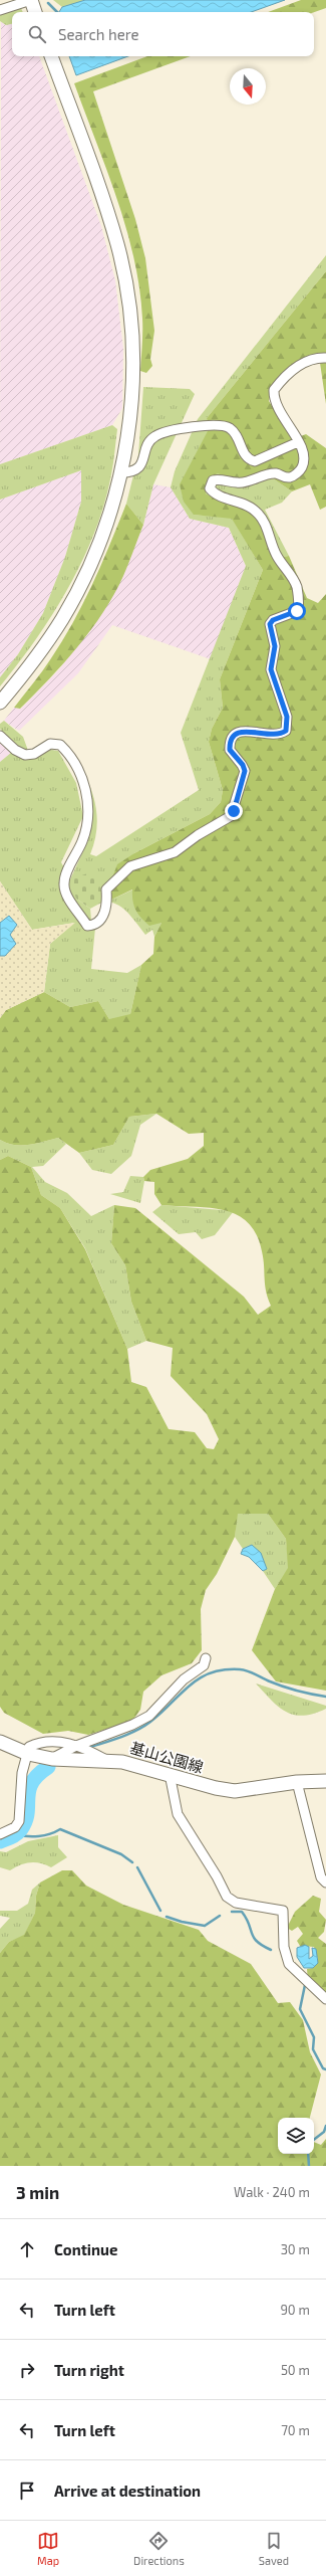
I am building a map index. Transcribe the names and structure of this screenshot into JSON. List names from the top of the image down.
{
  "streets": {
    "street": ["基山公園線"]
  },
  "north": "bottom",
  "page": {
    "search": "Search here",
    "heading": ["3 min", "Walk · 240 m"],
    "list": [
      ["Continue", "30 m"],
      ["Turn left", "90 m"],
      ["Turn right", "50 m"],
      ["Turn left", "70 m"],
      "Arrive at destination"
    ],
    "nav": ["Map", "Directions", "Saved"]
  }
}
